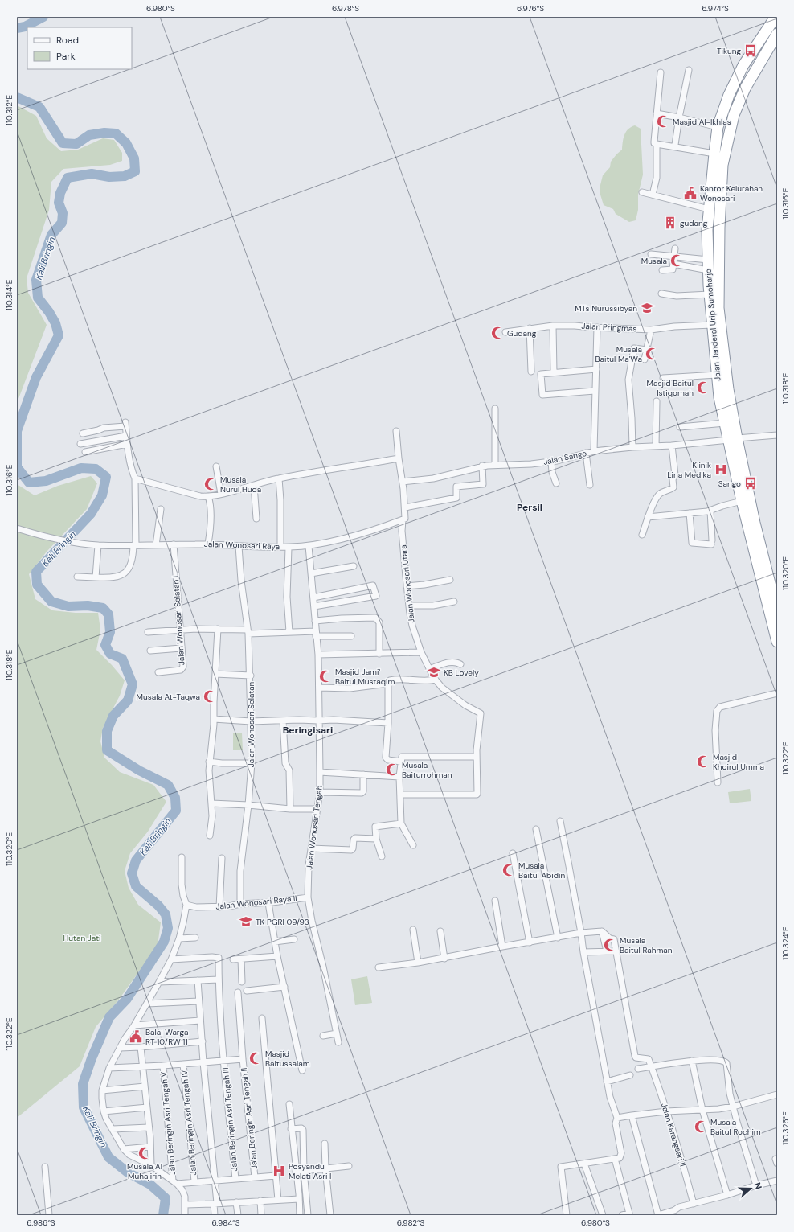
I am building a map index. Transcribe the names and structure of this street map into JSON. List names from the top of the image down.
{
  "streets": {
    "highway": ["Jalan Jenderal Urip Sumoharjo"],
    "street": [
      "Jalan Pringmas",
      "Jalan Sango",
      "Jalan Wonosari Raya",
      "Jalan Wonosari Utara",
      "Jalan Wonosari Selatan L",
      "Jalan Wonosari Selatan",
      "Jalan Wonosari Tengah",
      "Jalan Wonosari Raya II",
      "Jalan Beringin Asri Tengah II",
      "Jalan Beringin Asri Tengah III",
      "Jalan Beringin Asri Tengah IV",
      "Jalan Beringin Asri Tengah V",
      "Jalan Karangsari II"
    ]
  },
  "crossings": [
    ["Jalan Jenderal Urip Sumoharjo", "Jalan Pringmas"],
    ["Jalan Jenderal Urip Sumoharjo", "Jalan Sango"],
    ["Jalan Sango", "Jalan Wonosari Utara"],
    ["Jalan Wonosari Raya", "Jalan Wonosari Utara"],
    ["Jalan Wonosari Raya", "Jalan Wonosari Selatan L"],
    ["Jalan Wonosari Raya", "Jalan Wonosari Selatan"],
    ["Jalan Wonosari Raya", "Jalan Wonosari Tengah"],
    ["Jalan Wonosari Selatan", "Jalan Wonosari Raya II"],
    ["Jalan Wonosari Tengah", "Jalan Wonosari Raya II"]
  ],
  "districts": ["Persil", "Beringisari"],
  "water": ["Kali Bringin"],
  "parks": ["Hutan Jati"],
  "places": {
    "bus stop": ["Tikung", "Sango"],
    "mosque": [
      "Masjid Al-Ikhlas",
      "Musala",
      "Gudang",
      "Musala Baitul Ma'Wa",
      "Masjid Baitul Istiqomah",
      "Musala Nurul Huda",
      "Masjid Jami' Baitul Mustaqim",
      "Musala At-Taqwa",
      "Masjid Khoirul Umma",
      "Musala Baiturrohman",
      "Musala Baitul Abidin",
      "Musala Baitul Rahman",
      "Masjid Baitussalam",
      "Musala Baitul Rochim",
      "Musala Al Muhajirin"
    ],
    "public building": ["Kantor Kelurahan Wonosari", "Balai Warga RT 10/RW 11"],
    "building": ["gudang"],
    "school or university": ["MTs Nurussibyan", "KB Lovely", "TK PGRI 09/93"],
    "hospital": ["Klinik Lina Medika", "Posyandu Melati Asri I"]
  },
  "legend": ["Road", "Park"],
  "north": "right",
  "coordinates": [
    "6.980°S",
    "6.978°S",
    "6.976°S",
    "6.974°S",
    "110.312°E",
    "110.316°E",
    "110.314°E",
    "110.318°E",
    "110.320°E",
    "110.322°E",
    "110.324°E",
    "110.326°E",
    "6.986°S",
    "6.984°S",
    "6.982°S"
  ]
}
